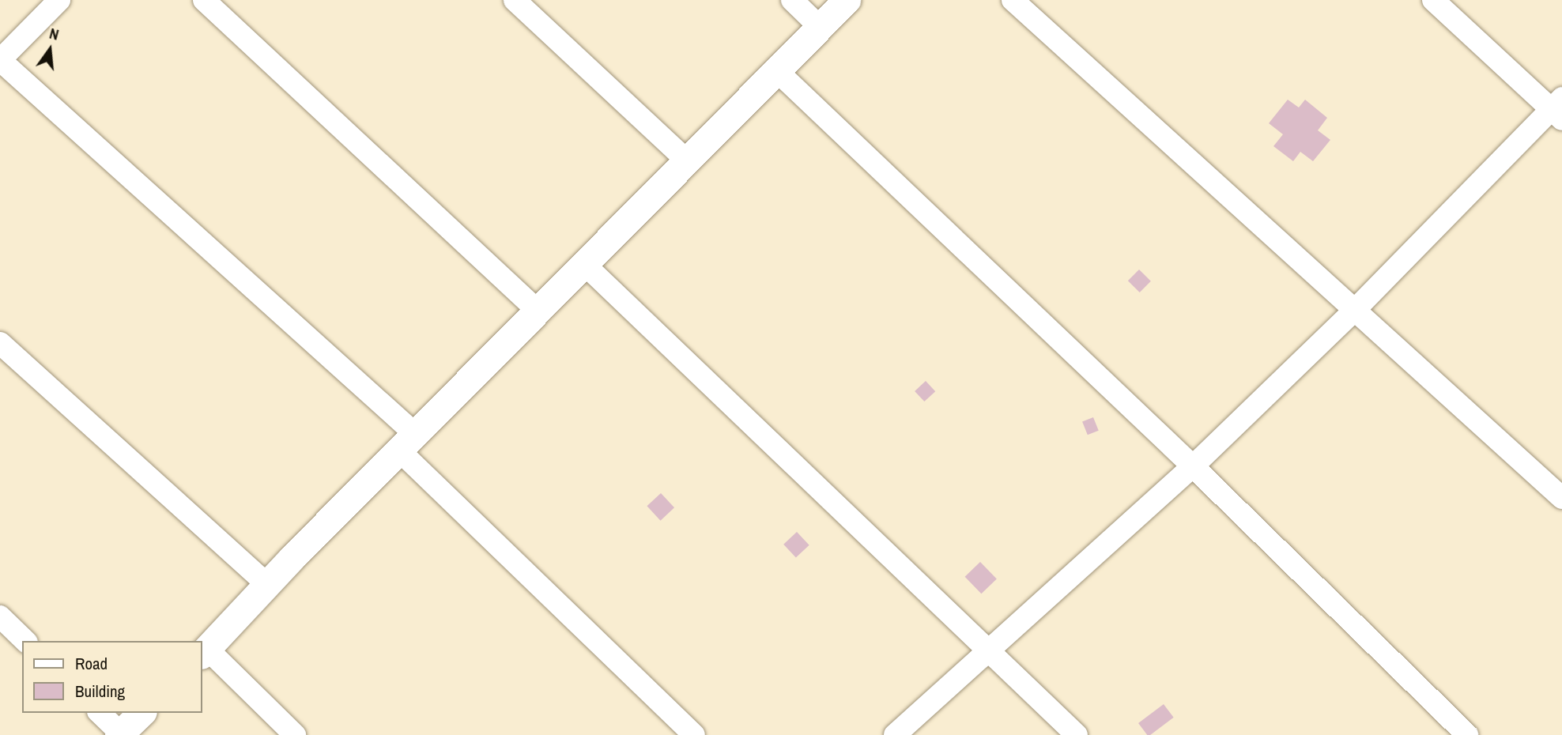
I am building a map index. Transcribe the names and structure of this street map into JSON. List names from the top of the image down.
{
  "legend": ["Road", "Building"],
  "north": "top"
}
